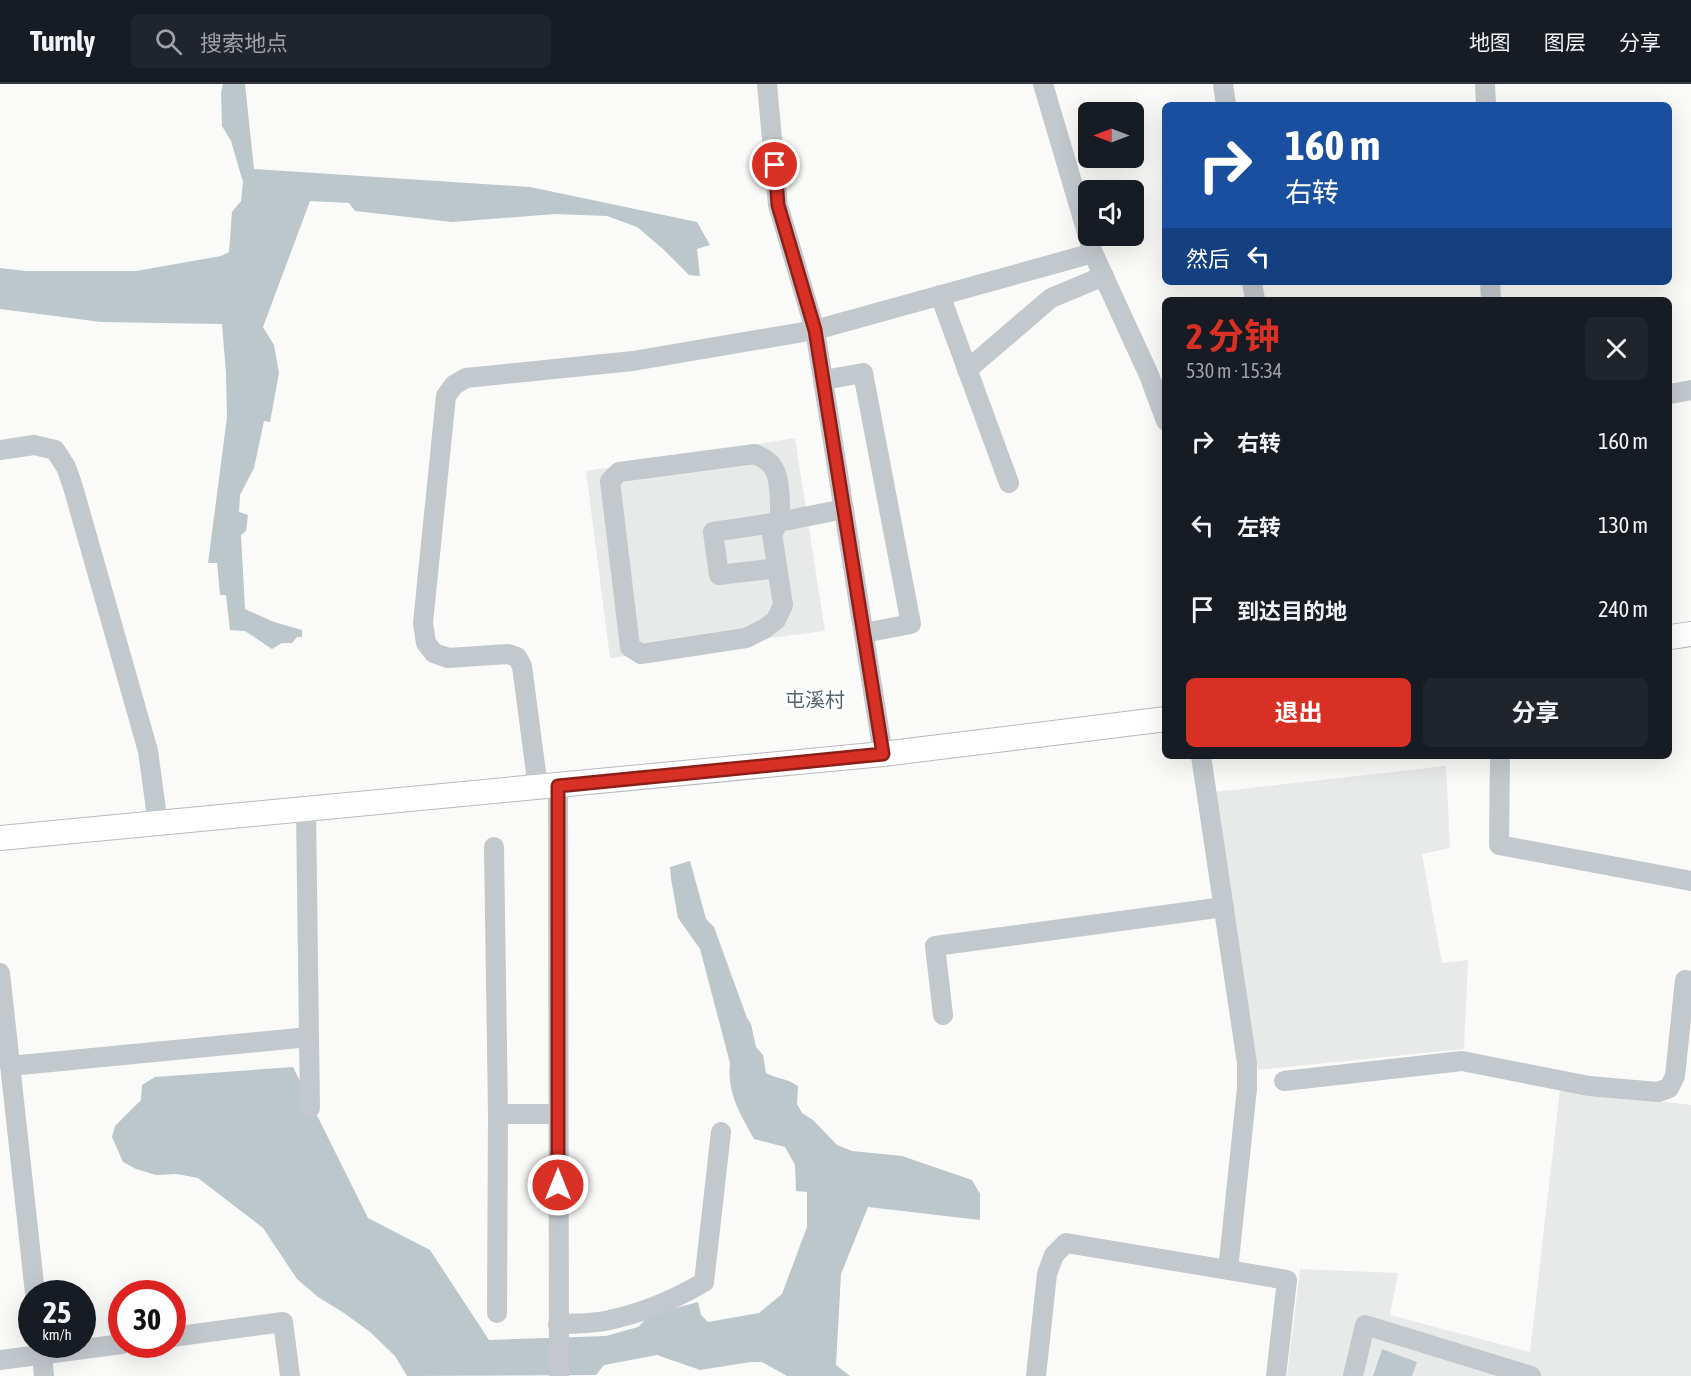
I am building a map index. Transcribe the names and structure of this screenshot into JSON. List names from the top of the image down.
{
  "districts": ["屯溪村"],
  "north": "left",
  "page": {
    "header": "Turnly",
    "search": "搜索地点",
    "nav": ["地图", "图层", "分享"],
    "turn": ["160 m", "右转"],
    "then": "然后",
    "heading": ["2 分钟", "530 m · 15:34"],
    "list": [
      {
        "name": "右转",
        "value": "160 m"
      },
      {
        "name": "左转",
        "value": "130 m"
      },
      {
        "name": "到达目的地",
        "value": "240 m"
      }
    ],
    "buttons": ["退出", "分享"],
    "speed": "25 km/h",
    "limit": "30"
  }
}
